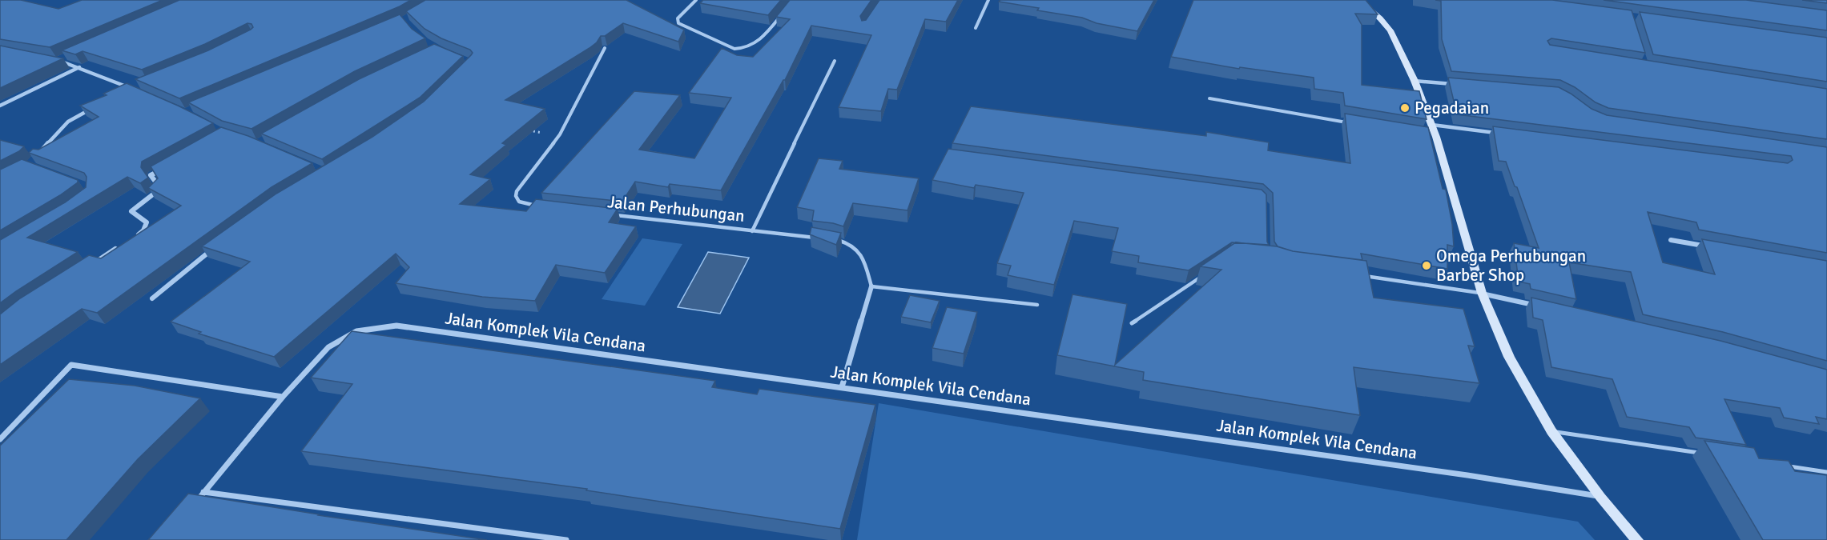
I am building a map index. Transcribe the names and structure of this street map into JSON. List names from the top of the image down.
{
  "streets": {
    "street": ["Jalan Komplek Vila Cendana"],
    "lane": ["Jalan Perhubungan"]
  },
  "places": ["Pegadaian", "Omega Perhubungan Barber Shop"]
}
